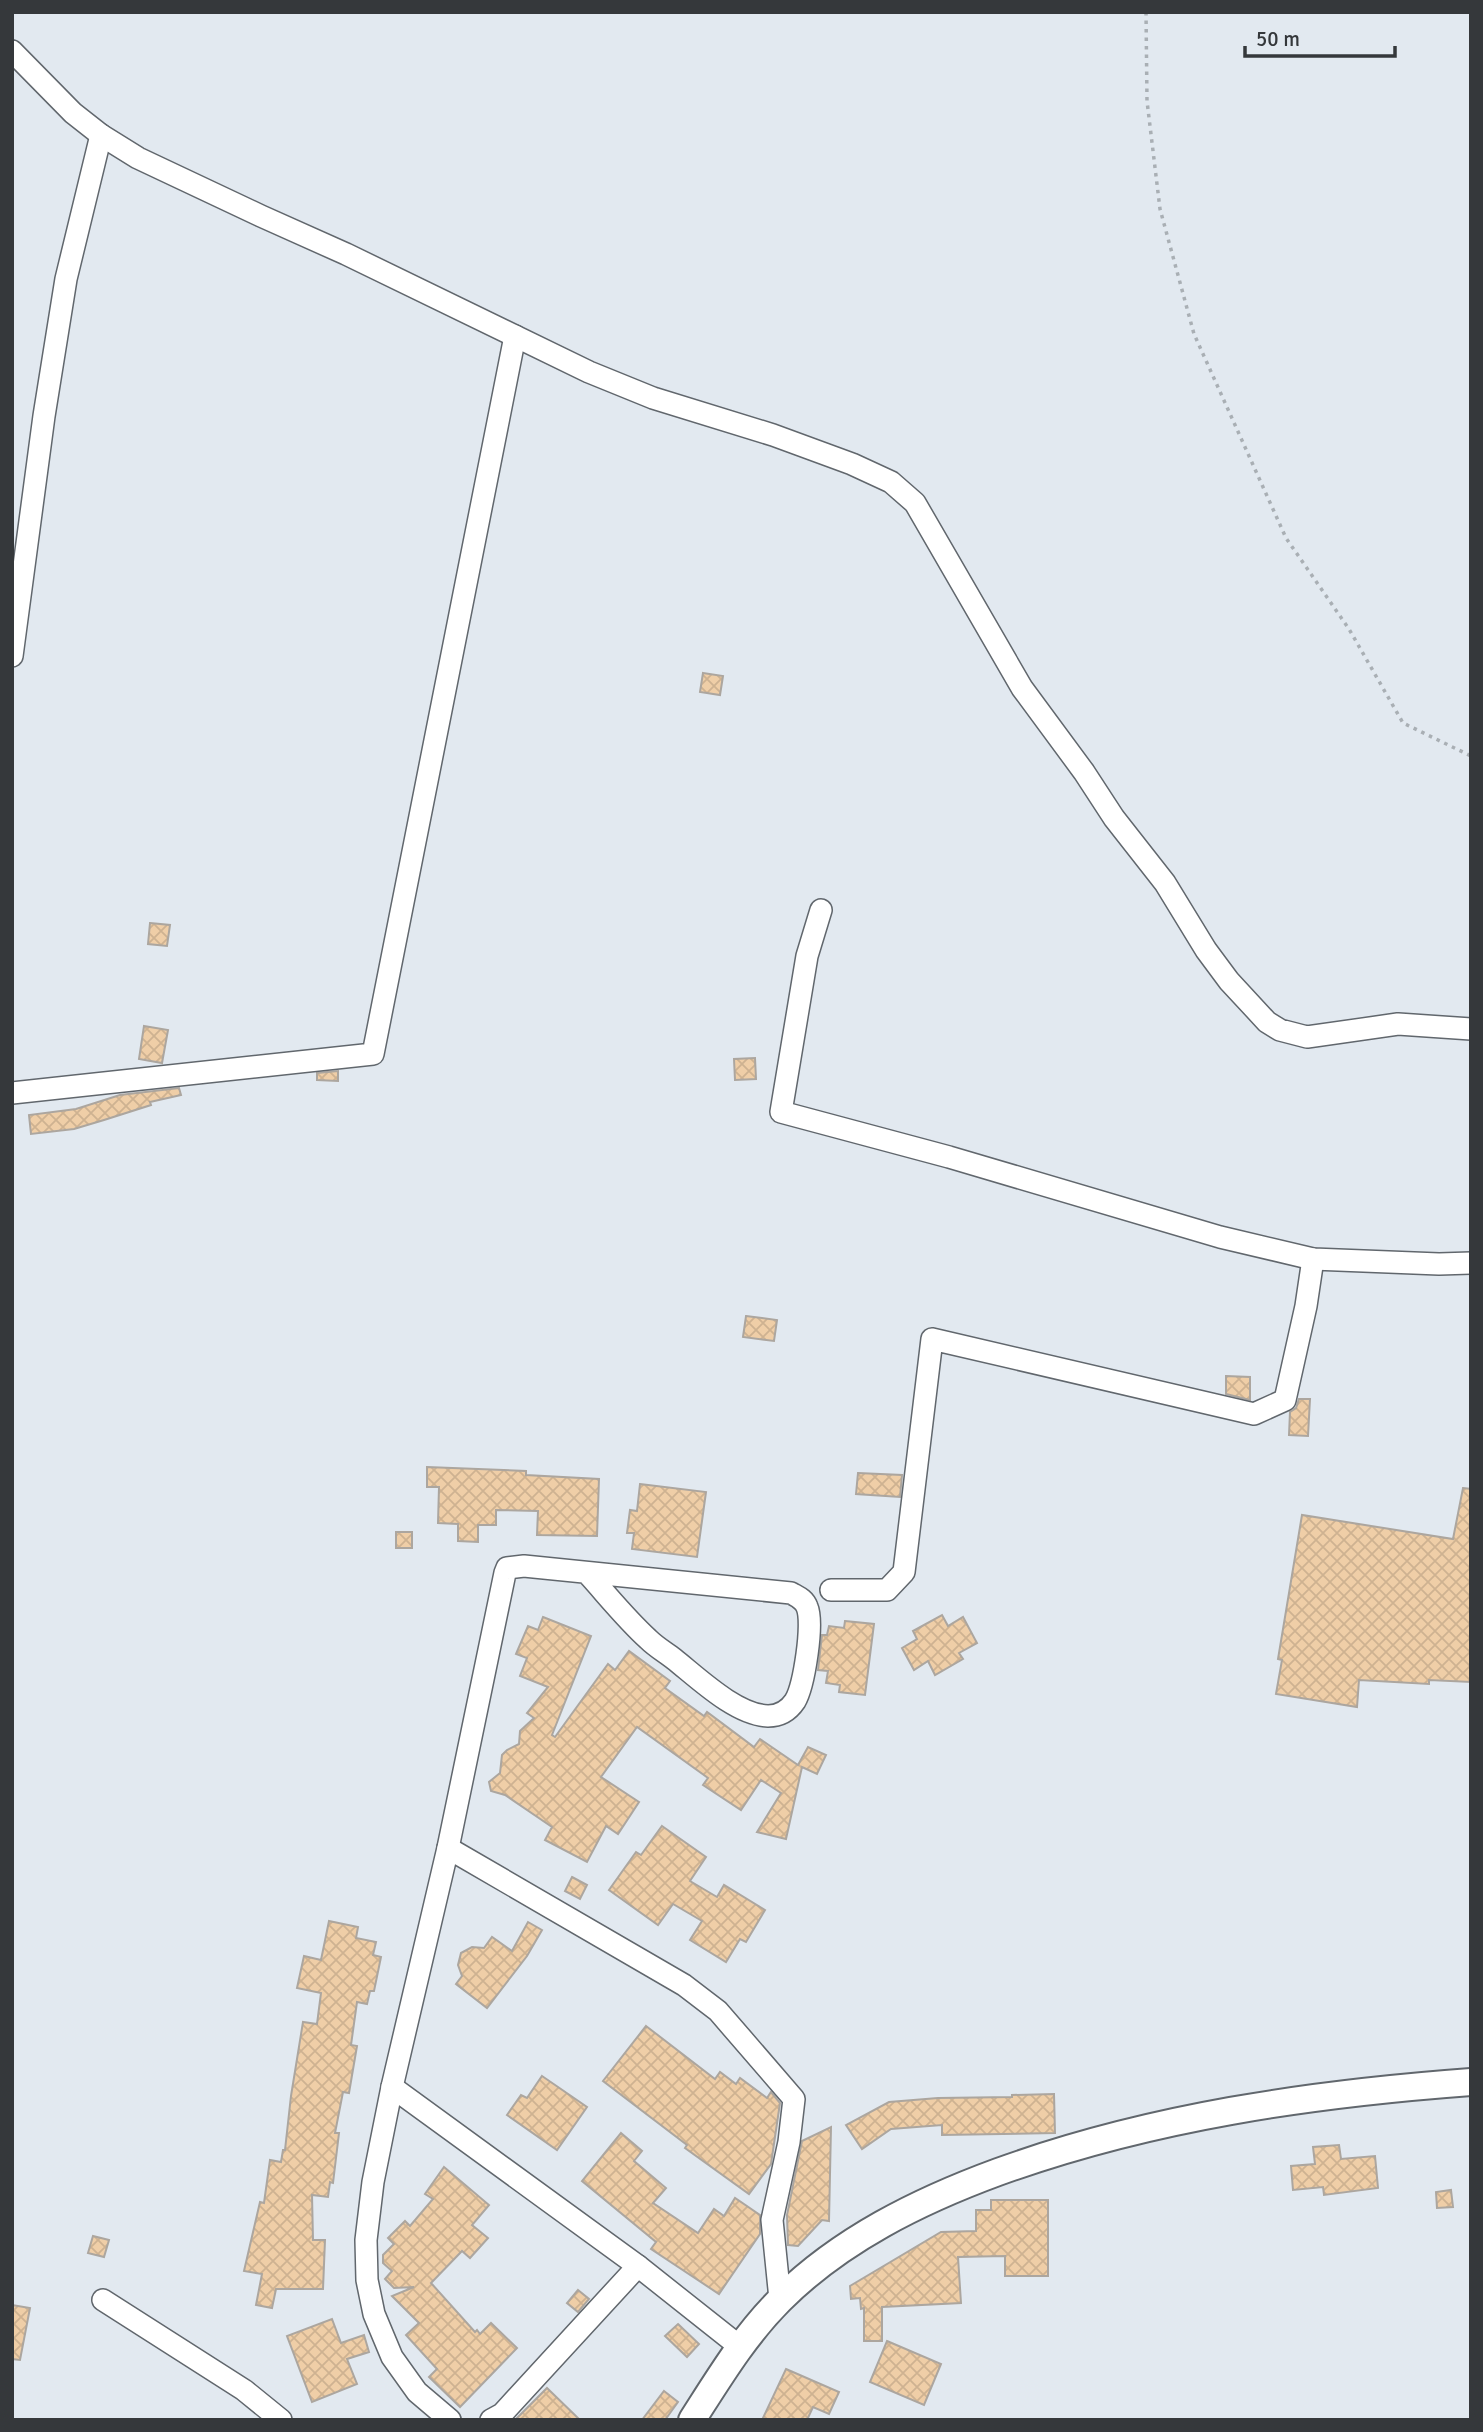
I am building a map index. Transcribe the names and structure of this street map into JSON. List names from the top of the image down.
{
  "scale_bar": "50 m"
}
